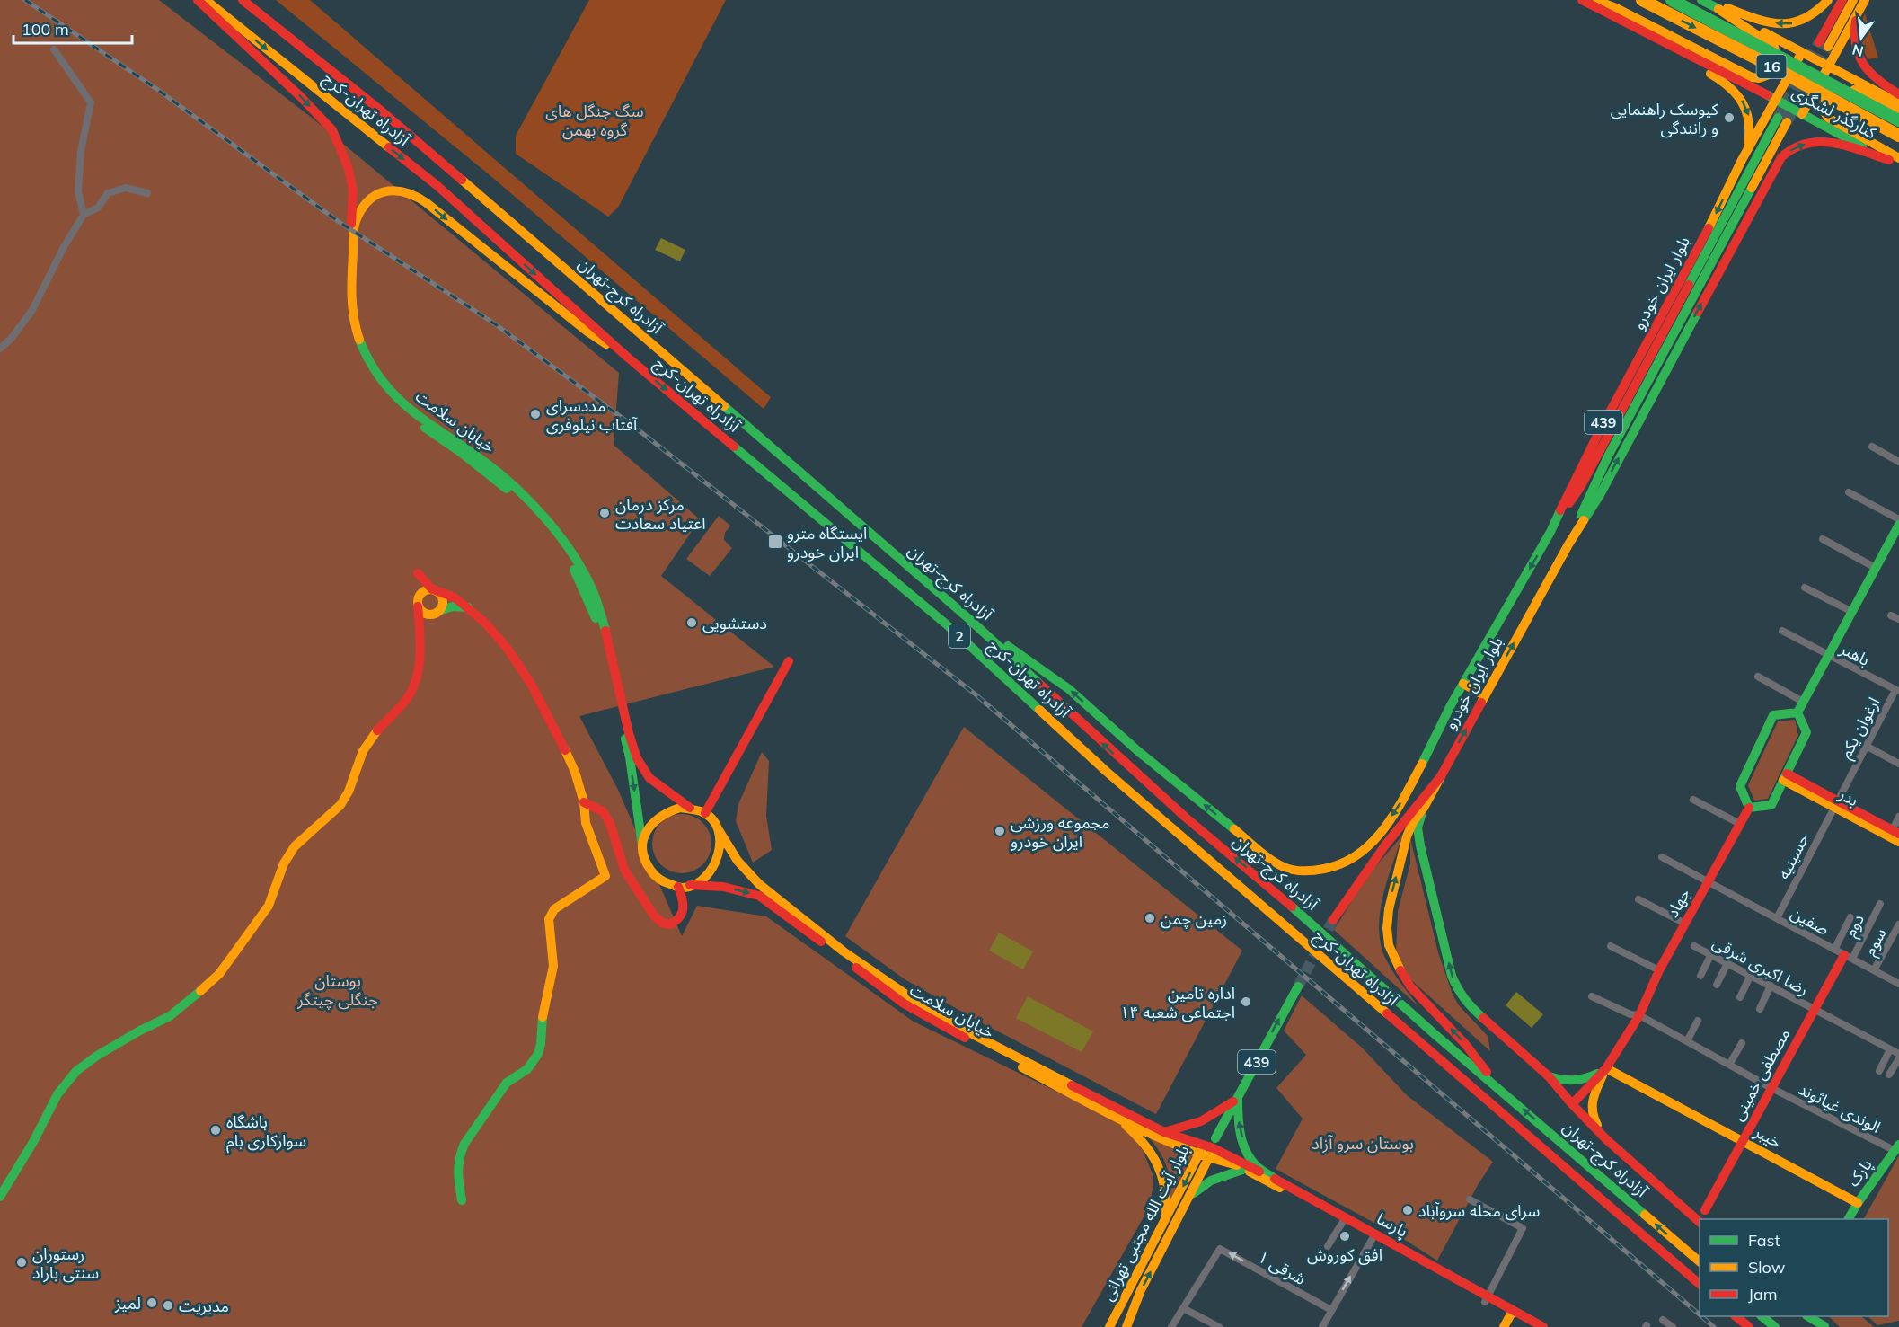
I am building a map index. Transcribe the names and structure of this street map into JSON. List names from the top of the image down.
{
  "streets": {
    "main road": [
      "16",
      "آزادراه تهران-کرج",
      "کنارگذر لشگری",
      "بلوار ایران خودرو",
      "آزادراه کرج-تهران",
      "خیابان سلامت",
      "439",
      "2",
      "بدر",
      "جهاد",
      "مصطفی خمینی",
      "خیبر",
      "پارک",
      "بلوار آیت الله مجتبی تهرانی",
      "پارسا"
    ],
    "street": [
      "باهنر",
      "ارغوان یکم",
      "حسینیه",
      "صفین",
      "دوم",
      "سوم",
      "رضا اکبری شرقی",
      "الوندی غیاثوند",
      "۱ شرقی"
    ]
  },
  "crossings": [
    ["آزادراه تهران-کرج", "خیابان سلامت"],
    ["کنارگذر لشگری", "بلوار ایران خودرو"],
    ["بلوار ایران خودرو", "آزادراه کرج-تهران"],
    ["خیابان سلامت", "439"],
    ["خیابان سلامت", "بلوار آیت الله مجتبی تهرانی"],
    ["خیابان سلامت", "پارسا"],
    ["439", "بلوار آیت الله مجتبی تهرانی"],
    ["439", "پارسا"],
    ["باهنر", "ارغوان یکم"],
    ["ارغوان یکم", "بدر"],
    ["ارغوان یکم", "حسینیه"],
    ["بدر", "حسینیه"],
    ["حسینیه", "صفین"],
    ["جهاد", "صفین"],
    ["جهاد", "الوندی غیاثوند"],
    ["جهاد", "خیبر"],
    ["صفین", "دوم"],
    ["صفین", "سوم"],
    ["صفین", "مصطفی خمینی"],
    ["دوم", "مصطفی خمینی"],
    ["رضا اکبری شرقی", "مصطفی خمینی"],
    ["مصطفی خمینی", "الوندی غیاثوند"],
    ["مصطفی خمینی", "خیبر"],
    ["الوندی غیاثوند", "پارک"],
    ["خیبر", "پارک"],
    ["بلوار آیت الله مجتبی تهرانی", "پارسا"]
  ],
  "one_way": ["آزادراه تهران-کرج", "آزادراه کرج-تهران"],
  "parks": ["سگ جنگل های گروه بهمن", "بوستان جنگلی چیتگر", "بوستان سرو آزاد"],
  "places": {
    "other": [
      "کیوسک راهنمایی و رانندگی",
      "مددسرای آفتاب نیلوفری",
      "مرکز درمان اعتیاد سعادت",
      "دستشویی",
      "مجموعه ورزشی ایران خودرو",
      "زمین چمن",
      "اداره تامین اجتماعی شعبه ۱۴",
      "باشگاه سوارکاری بام",
      "سرای محله سروآباد",
      "افق کوروش",
      "رستوران سنتی باراد",
      "لمیز",
      "مدیریت"
    ],
    "transit": ["ایستگاه مترو ایران خودرو"]
  },
  "legend": ["Fast", "Slow", "Jam"],
  "scale_bar": "100 m",
  "north": "bottom"
}
